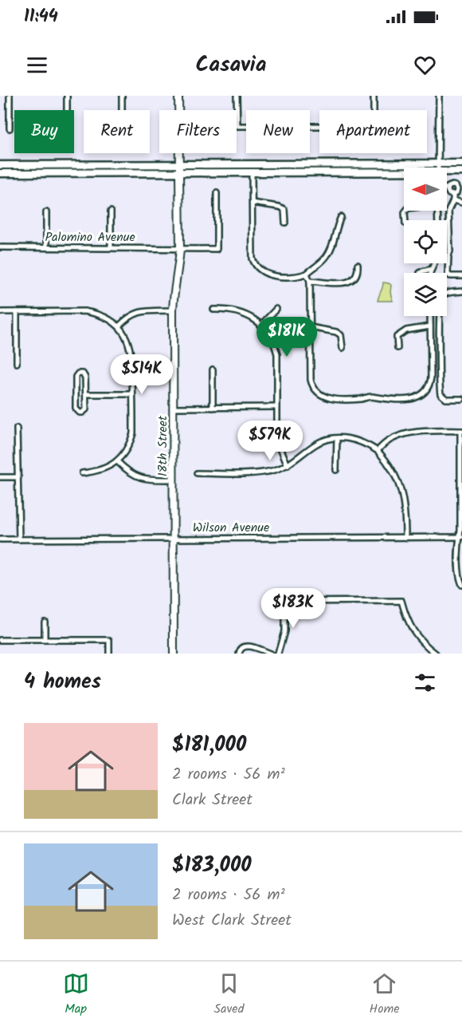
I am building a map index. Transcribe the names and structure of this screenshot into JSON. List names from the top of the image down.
{
  "streets": {
    "main road": ["18th Street"],
    "street": ["Palomino Avenue", "Wilson Avenue"]
  },
  "crossings": [
    ["Palomino Avenue", "18th Street"],
    ["18th Street", "Wilson Avenue"]
  ],
  "north": "left",
  "page": {
    "status": "11:44",
    "header": "Casavia",
    "chip": [
      "Buy",
      "Rent",
      "Filters",
      "New",
      "Apartment"
    ],
    "price": [
      "$181K",
      "$514K",
      "$579K",
      "$183K"
    ],
    "heading": "4 homes",
    "list": [
      {
        "name": "$181,000",
        "note": "2 rooms · 56 m² · Clark Street"
      },
      {
        "name": "$183,000",
        "note": "2 rooms · 56 m² · West Clark Street"
      }
    ],
    "tabs": ["Map", "Saved", "Home"]
  }
}
